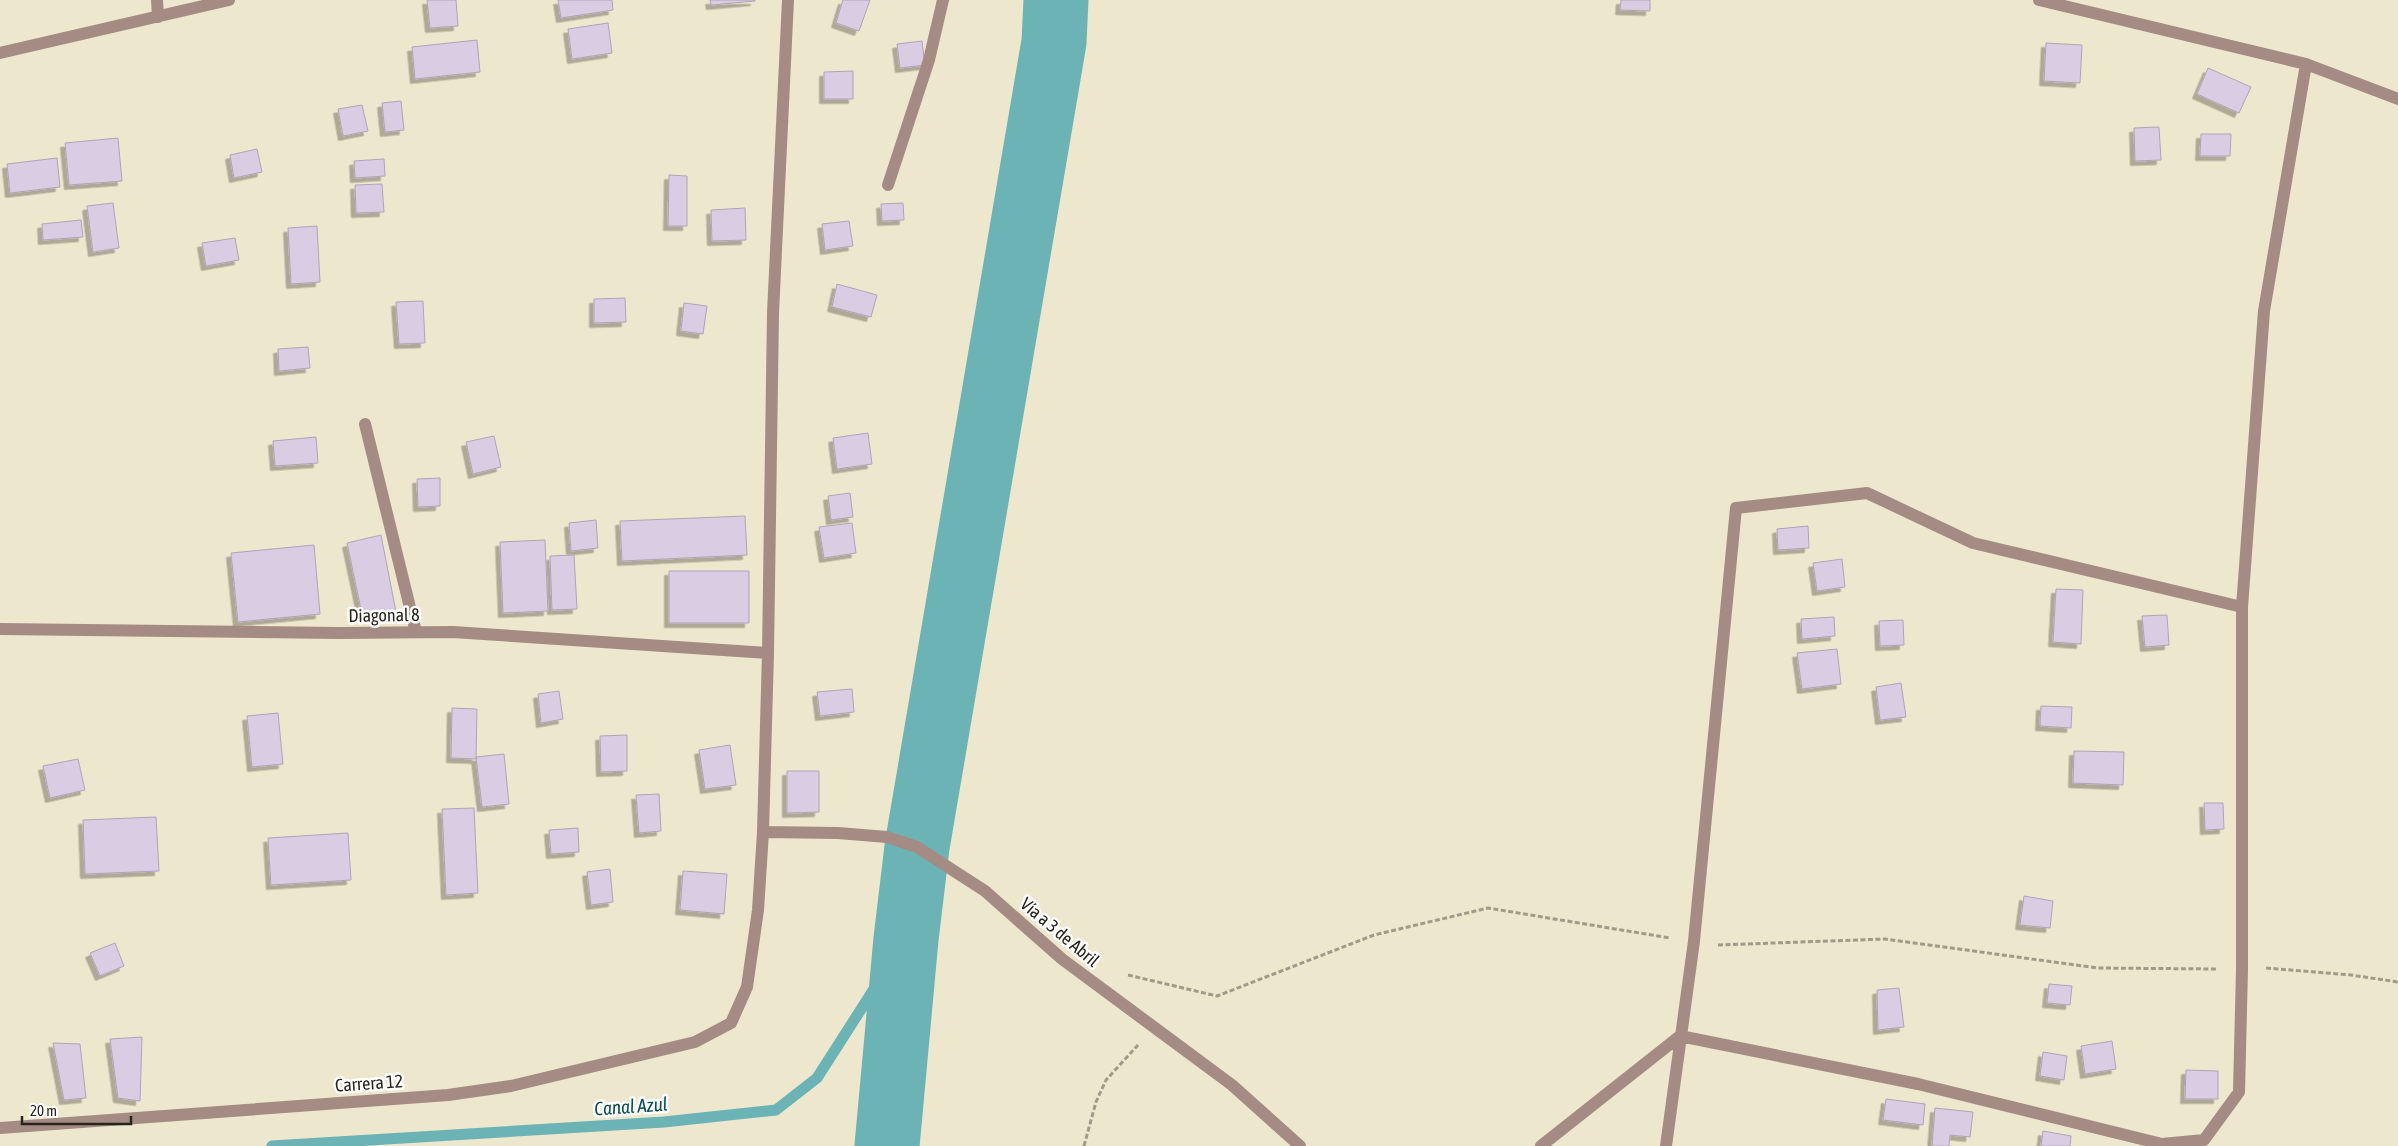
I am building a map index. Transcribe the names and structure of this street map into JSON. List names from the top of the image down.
{
  "streets": {
    "street": ["Diagonal 8", "Vía a 3 de Abril", "Carrera 12"]
  },
  "crossings": [
    ["Vía a 3 de Abril", "Carrera 12"]
  ],
  "water": ["Canal Azul"],
  "scale_bar": "20 m"
}
